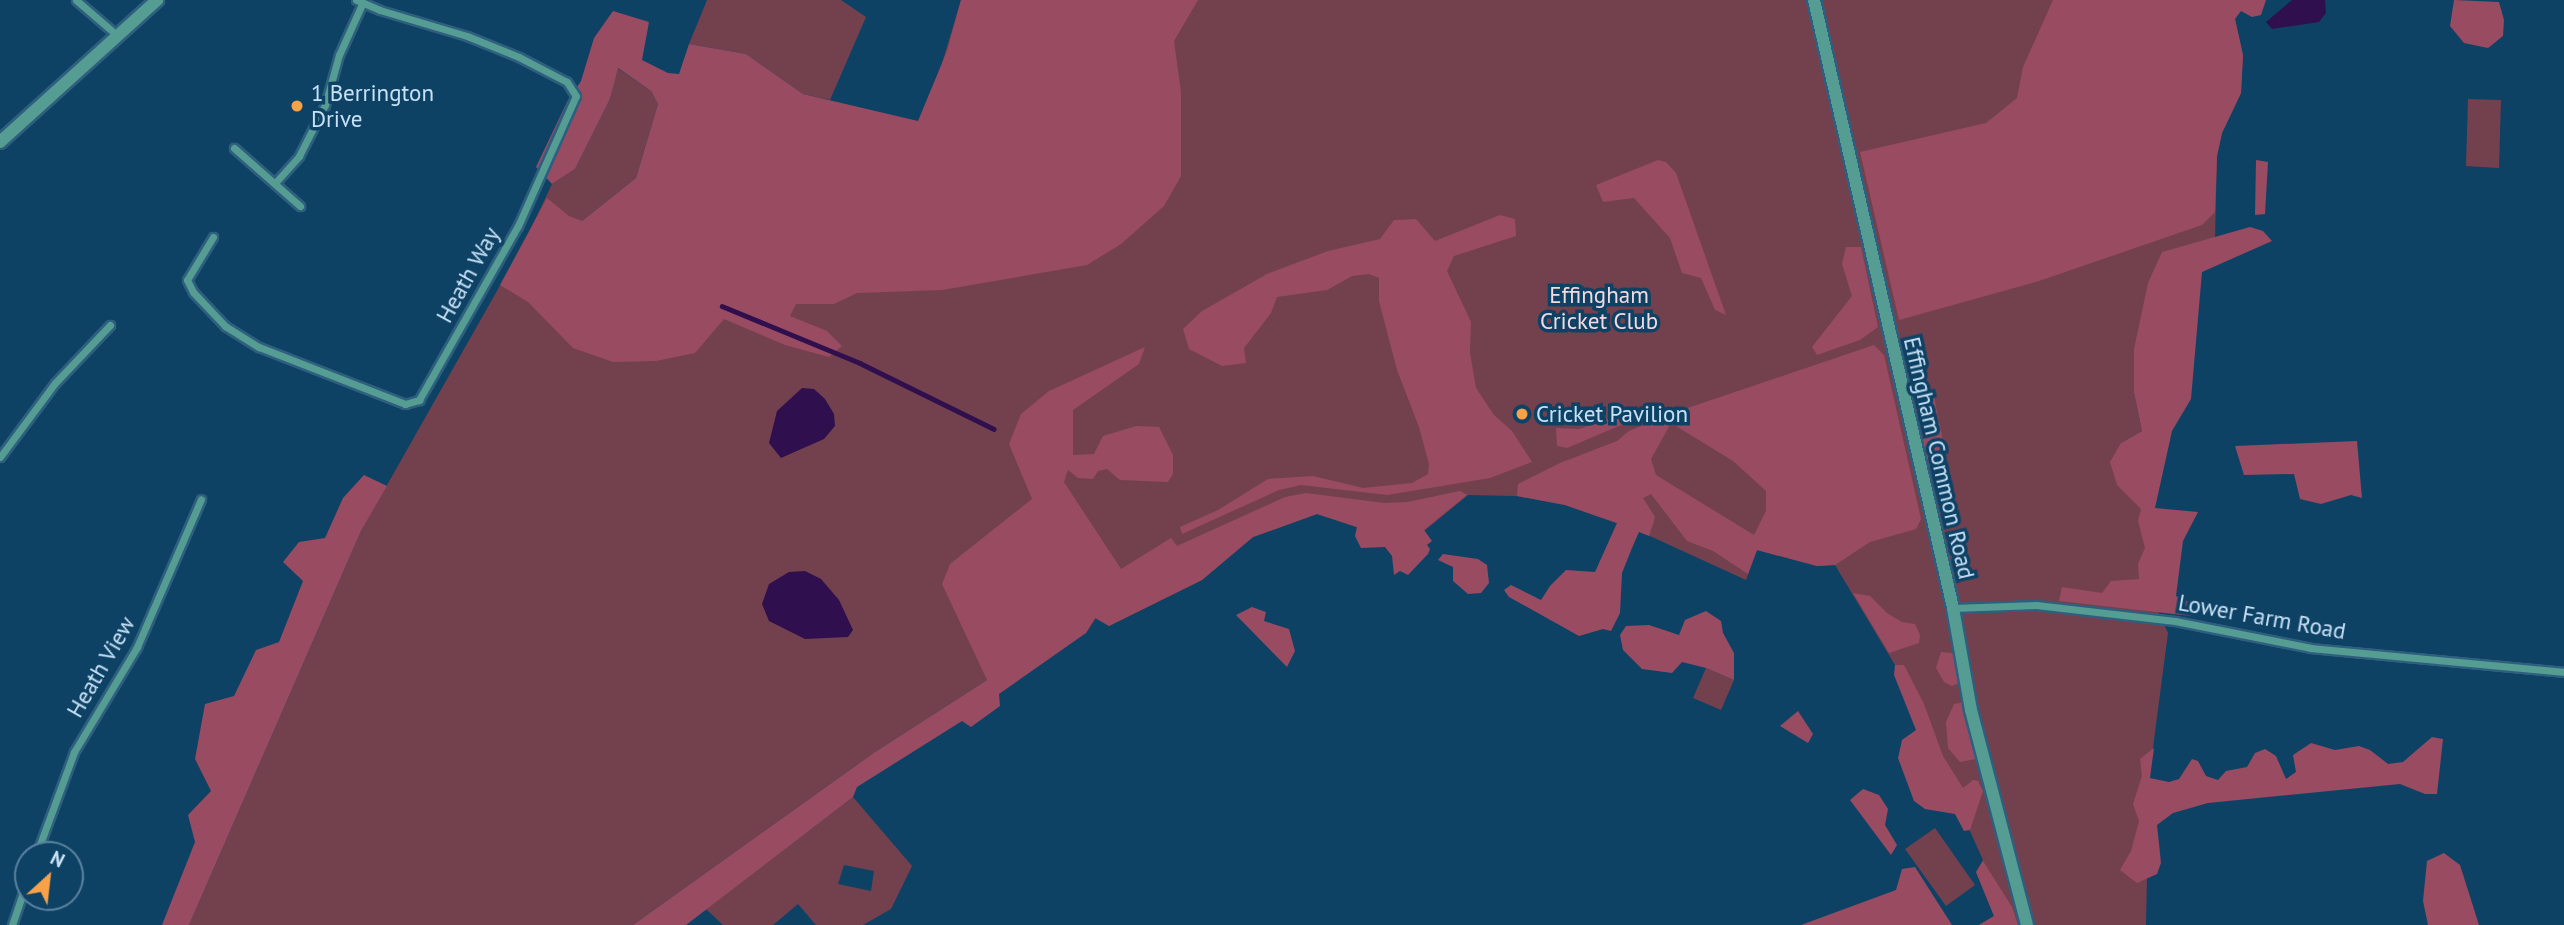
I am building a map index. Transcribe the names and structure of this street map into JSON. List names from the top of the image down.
{
  "streets": {
    "street": [
      "Heath Way",
      "Effingham Common Road",
      "Lower Farm Road",
      "Heath View"
    ]
  },
  "crossings": [
    ["Effingham Common Road", "Lower Farm Road"]
  ],
  "parks": ["Effingham Cricket Club"],
  "places": ["1 Berrington Drive", "Cricket Pavilion"],
  "north": "top right"
}
